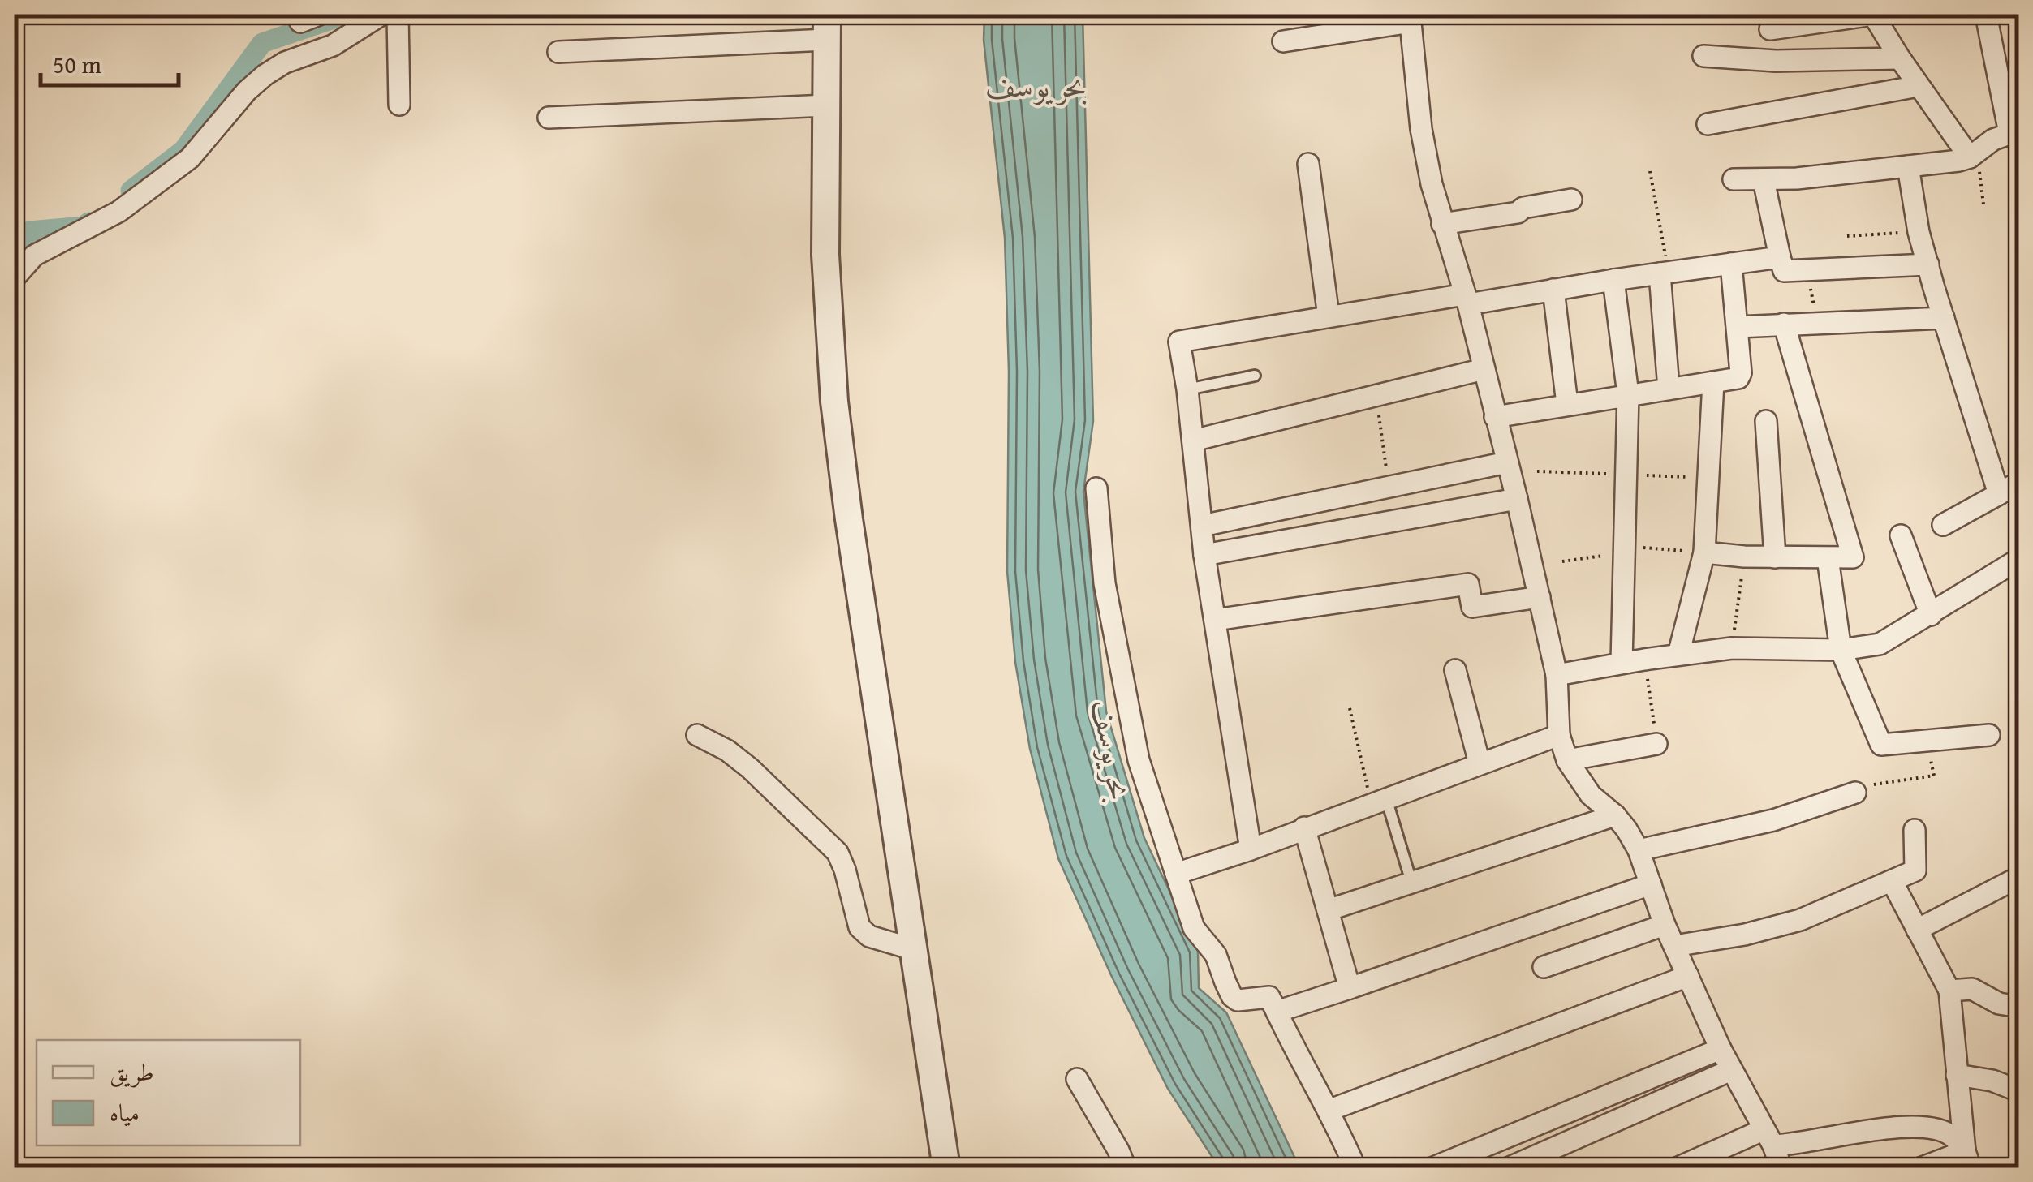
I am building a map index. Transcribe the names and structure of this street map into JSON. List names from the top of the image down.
{
  "water": ["بحر يوسف"],
  "legend": ["طريق", "مياه"],
  "scale_bar": "50 m"
}
